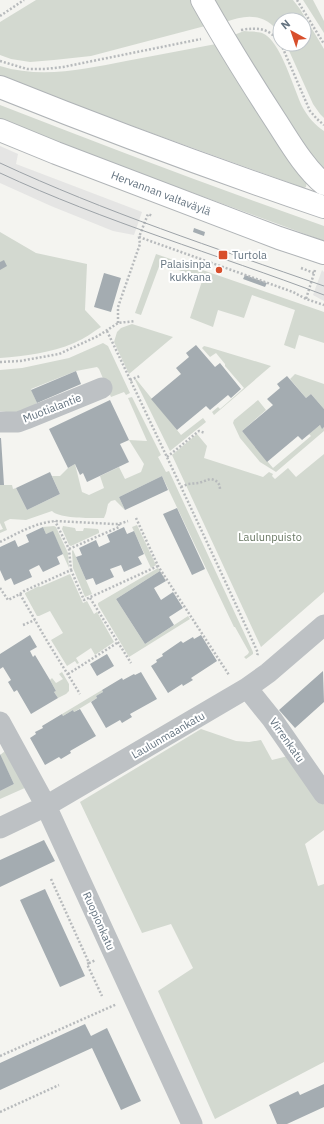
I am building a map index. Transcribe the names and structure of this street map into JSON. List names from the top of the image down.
{
  "streets": {
    "highway": ["Hervannan valtaväylä"],
    "street": [
      "Muotialantie",
      "Laulunmaankatu",
      "Virrenkatu",
      "Ruopionkatu"
    ]
  },
  "crossings": [
    ["Laulunmaankatu", "Virrenkatu"],
    ["Laulunmaankatu", "Ruopionkatu"]
  ],
  "parks": ["Laulunpuisto"],
  "places": {
    "transit": ["Turtola"],
    "other": ["Palaisinpa kukkana"]
  },
  "north": "top left"
}
